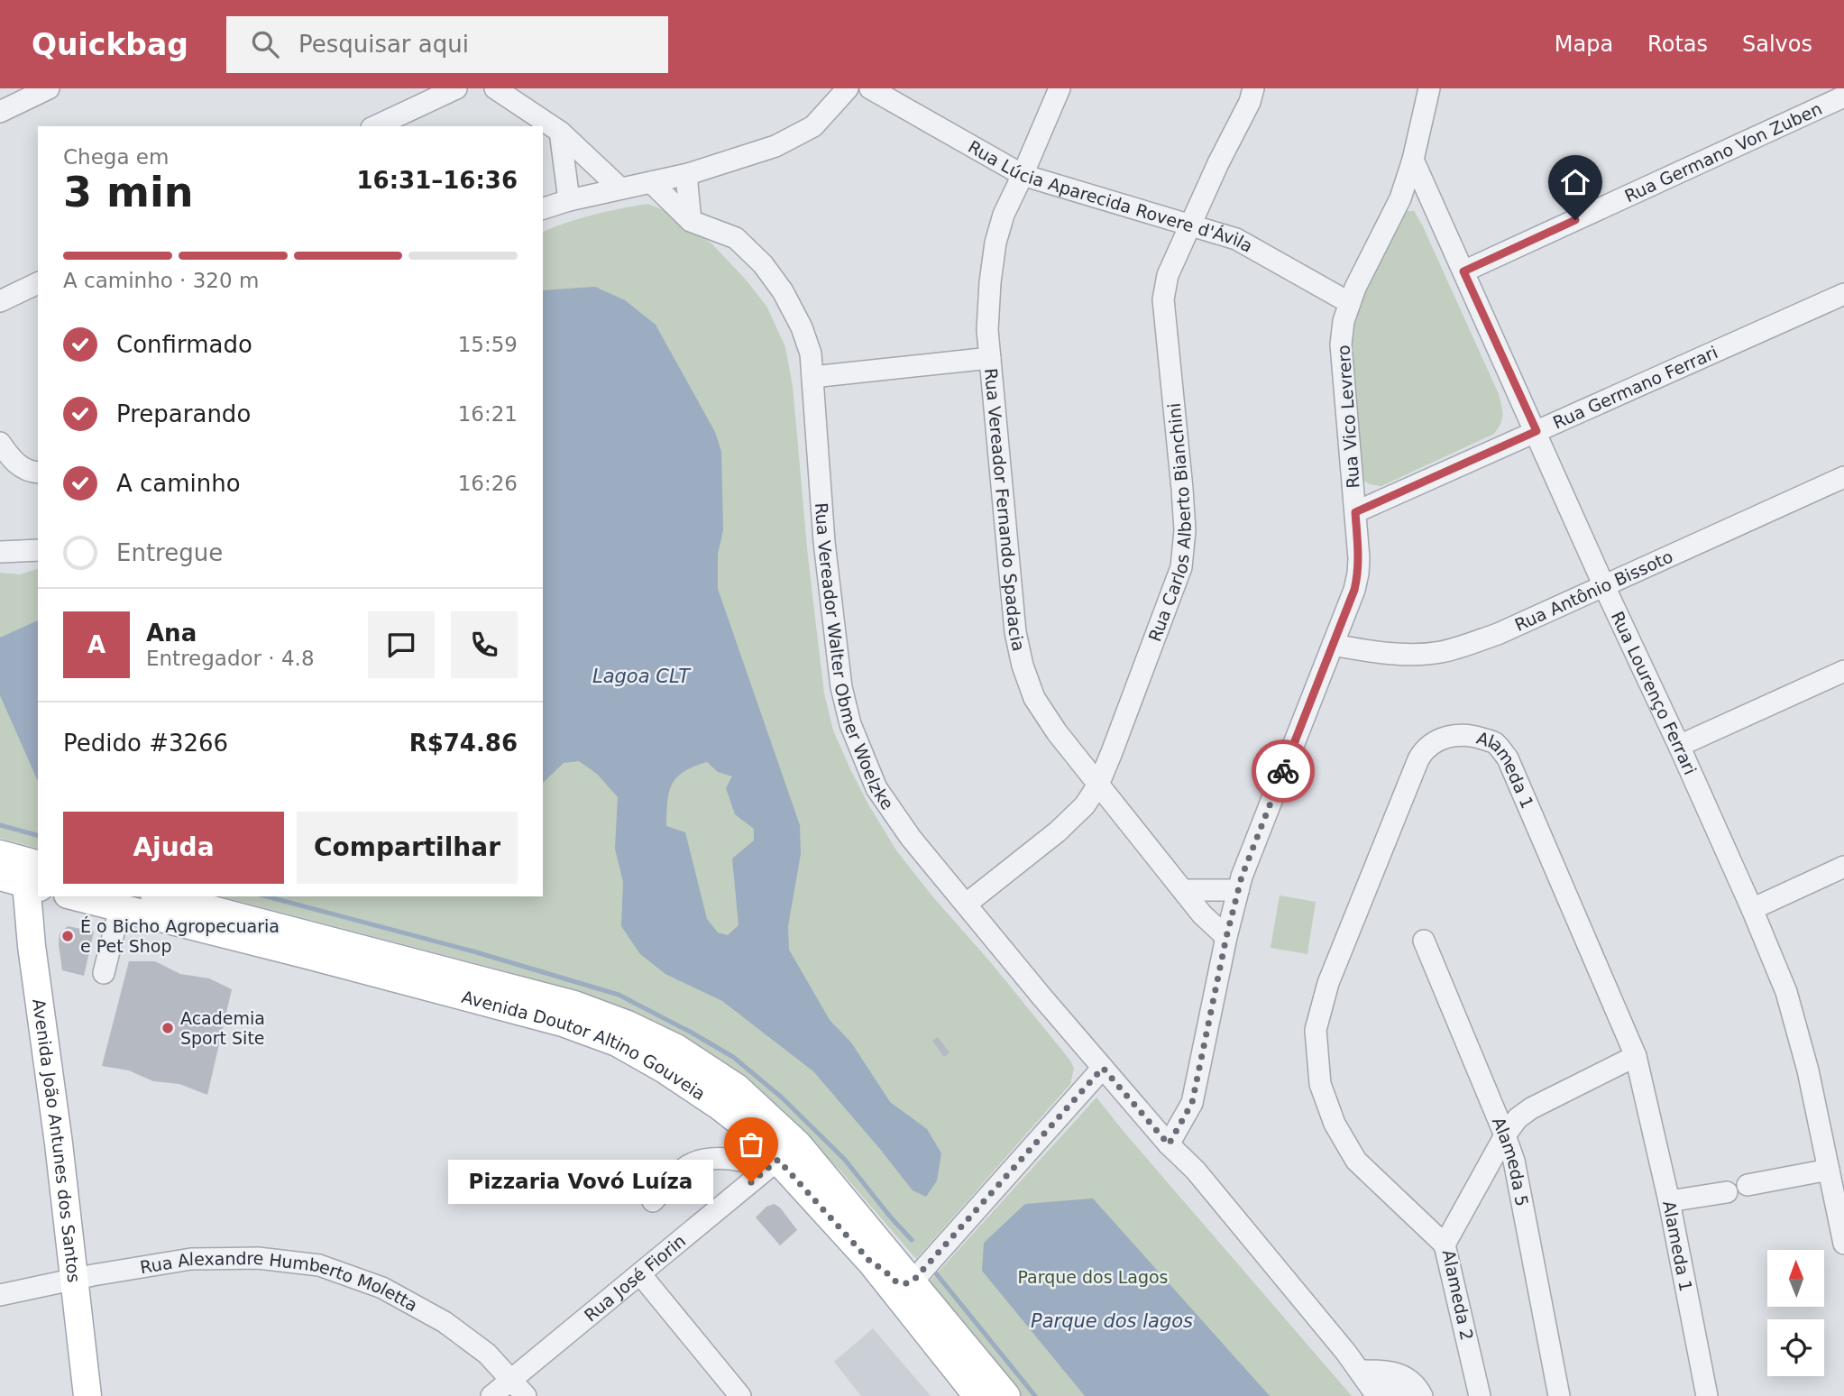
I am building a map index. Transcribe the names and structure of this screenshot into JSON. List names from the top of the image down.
{
  "streets": {
    "main road": ["Avenida Doutor Altino Gouveia", "Avenida João Antunes dos Santos"],
    "street": [
      "Rua Germano Von Zuben",
      "Rua Lúcia Aparecida Rovere d'Ávila",
      "Rua Germano Ferrari",
      "Rua Vico Levrero",
      "Rua Vereador Fernando Spadacia",
      "Rua Carlos Alberto Bianchini",
      "Rua Antônio Bissoto",
      "Rua Vereador Walter Obmer Woelzke",
      "Rua Lourenço Ferrari",
      "Alameda 1",
      "Alameda 5",
      "Rua José Fiorin",
      "Rua Alexandre Humberto Moletta",
      "Alameda 2"
    ]
  },
  "crossings": [
    ["Rua Germano Von Zuben", "Rua Lourenço Ferrari"],
    ["Rua Lúcia Aparecida Rovere d'Ávila", "Rua Vico Levrero"],
    ["Rua Lúcia Aparecida Rovere d'Ávila", "Rua Vereador Fernando Spadacia"],
    ["Rua Lúcia Aparecida Rovere d'Ávila", "Rua Carlos Alberto Bianchini"],
    ["Rua Germano Ferrari", "Rua Vico Levrero"],
    ["Rua Germano Ferrari", "Rua Lourenço Ferrari"],
    ["Rua Vico Levrero", "Rua Vereador Fernando Spadacia"],
    ["Rua Vico Levrero", "Rua Antônio Bissoto"],
    ["Rua Vico Levrero", "Rua Vereador Walter Obmer Woelzke"],
    ["Rua Vico Levrero", "Rua Lourenço Ferrari"],
    ["Rua Vereador Fernando Spadacia", "Rua Carlos Alberto Bianchini"],
    ["Rua Carlos Alberto Bianchini", "Rua Vereador Walter Obmer Woelzke"],
    ["Rua Antônio Bissoto", "Rua Lourenço Ferrari"],
    ["Alameda 1", "Alameda 2"],
    ["Avenida Doutor Altino Gouveia", "Rua José Fiorin"],
    ["Avenida João Antunes dos Santos", "Rua Alexandre Humberto Moletta"],
    ["Alameda 5", "Alameda 2"],
    ["Rua José Fiorin", "Rua Alexandre Humberto Moletta"]
  ],
  "water": ["Lagoa CLT", "Parque dos lagos"],
  "parks": ["Parque dos Lagos"],
  "places": ["É o Bicho Agropecuaria e Pet Shop", "Academia Sport Site", "Pizzaria Vovó Luíza"],
  "north": "top",
  "page": {
    "header": "Quickbag",
    "search": "Pesquisar aqui",
    "nav": ["Mapa", "Rotas", "Salvos"],
    "heading": ["3 min", "Chega em", "16:31–16:36"],
    "panel": [
      "Ana",
      "Entregador · 4.8",
      "Pedido #3266",
      "R$74.86"
    ],
    "bar": "A caminho · 320 m",
    "list": [
      ["Confirmado", "15:59"],
      ["Preparando", "16:21"],
      ["A caminho", "16:26"],
      "Entregue"
    ],
    "round": "A",
    "buttons": ["Ajuda", "Compartilhar"],
    "bubble": "Pizzaria Vovó Luíza"
  }
}
